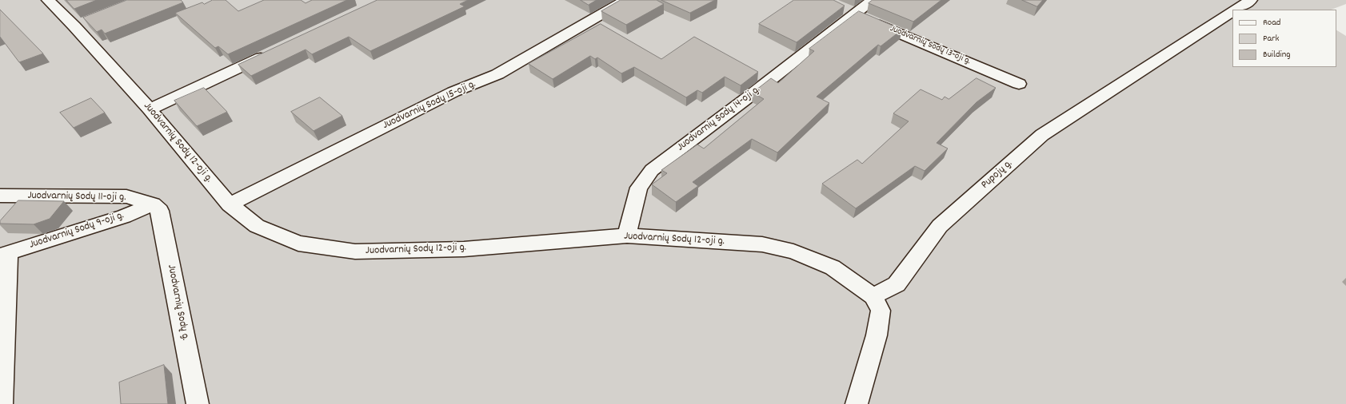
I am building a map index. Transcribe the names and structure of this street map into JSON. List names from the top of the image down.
{
  "streets": {
    "street": [
      "Juodvarnių Sodų 13-oji g.",
      "Juodvarnių Sodų 15-oji g.",
      "Juodvarnių Sodų 14-oji g.",
      "Juodvarnių Sodų 12-oji g.",
      "Pupojų g.",
      "Juodvarnių Sodų 11-oji g.",
      "Juodvarnių Sodų 9-oji g.",
      "Juodvarnių Sodų g."
    ]
  },
  "crossings": [
    ["Juodvarnių Sodų 13-oji g.", "Juodvarnių Sodų 14-oji g."],
    ["Juodvarnių Sodų 15-oji g.", "Juodvarnių Sodų 12-oji g."],
    ["Juodvarnių Sodų 14-oji g.", "Juodvarnių Sodų 12-oji g."],
    ["Juodvarnių Sodų 12-oji g.", "Pupojų g."],
    ["Juodvarnių Sodų 11-oji g.", "Juodvarnių Sodų 9-oji g."],
    ["Juodvarnių Sodų 11-oji g.", "Juodvarnių Sodų g."],
    ["Juodvarnių Sodų 9-oji g.", "Juodvarnių Sodų g."]
  ],
  "legend": ["Road", "Park", "Building"]
}
